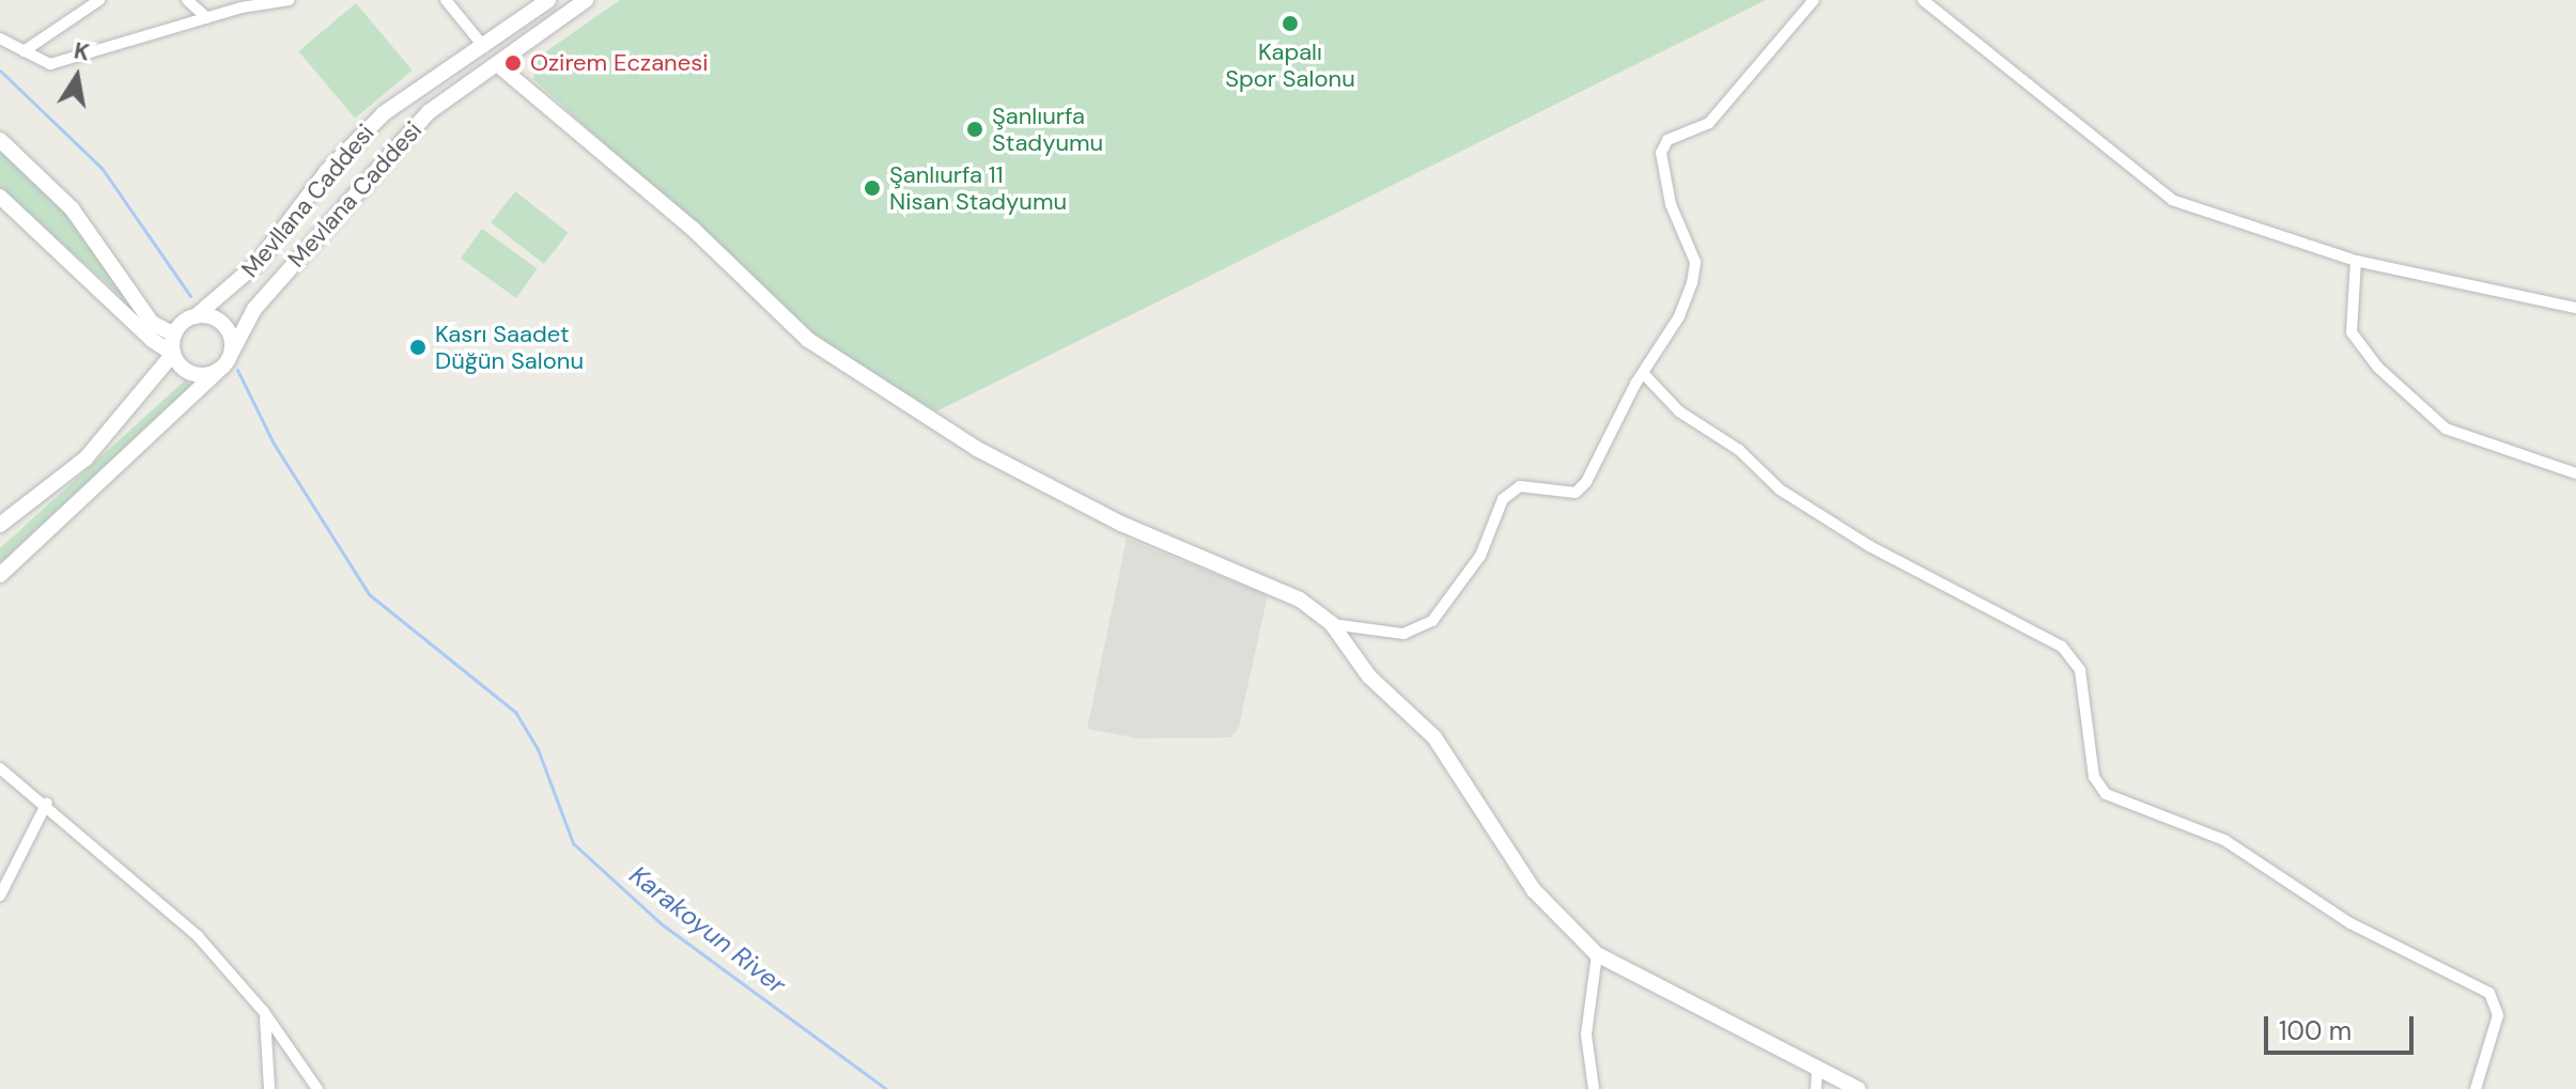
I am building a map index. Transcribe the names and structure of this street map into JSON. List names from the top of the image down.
{
  "streets": {
    "main road": ["Mevlana Caddesi", "Mevllana Caddesi"]
  },
  "crossings": [
    ["Mevlana Caddesi", "Mevllana Caddesi"]
  ],
  "water": ["Karakoyun River"],
  "places": [
    "Kapalı Spor Salonu",
    "Ozirem Eczanesi",
    "Şanlıurfa Stadyumu",
    "Şanlıurfa 11 Nisan Stadyumu",
    "Kasrı Saadet Düğün Salonu"
  ],
  "scale_bar": "100 m",
  "north": "top"
}
